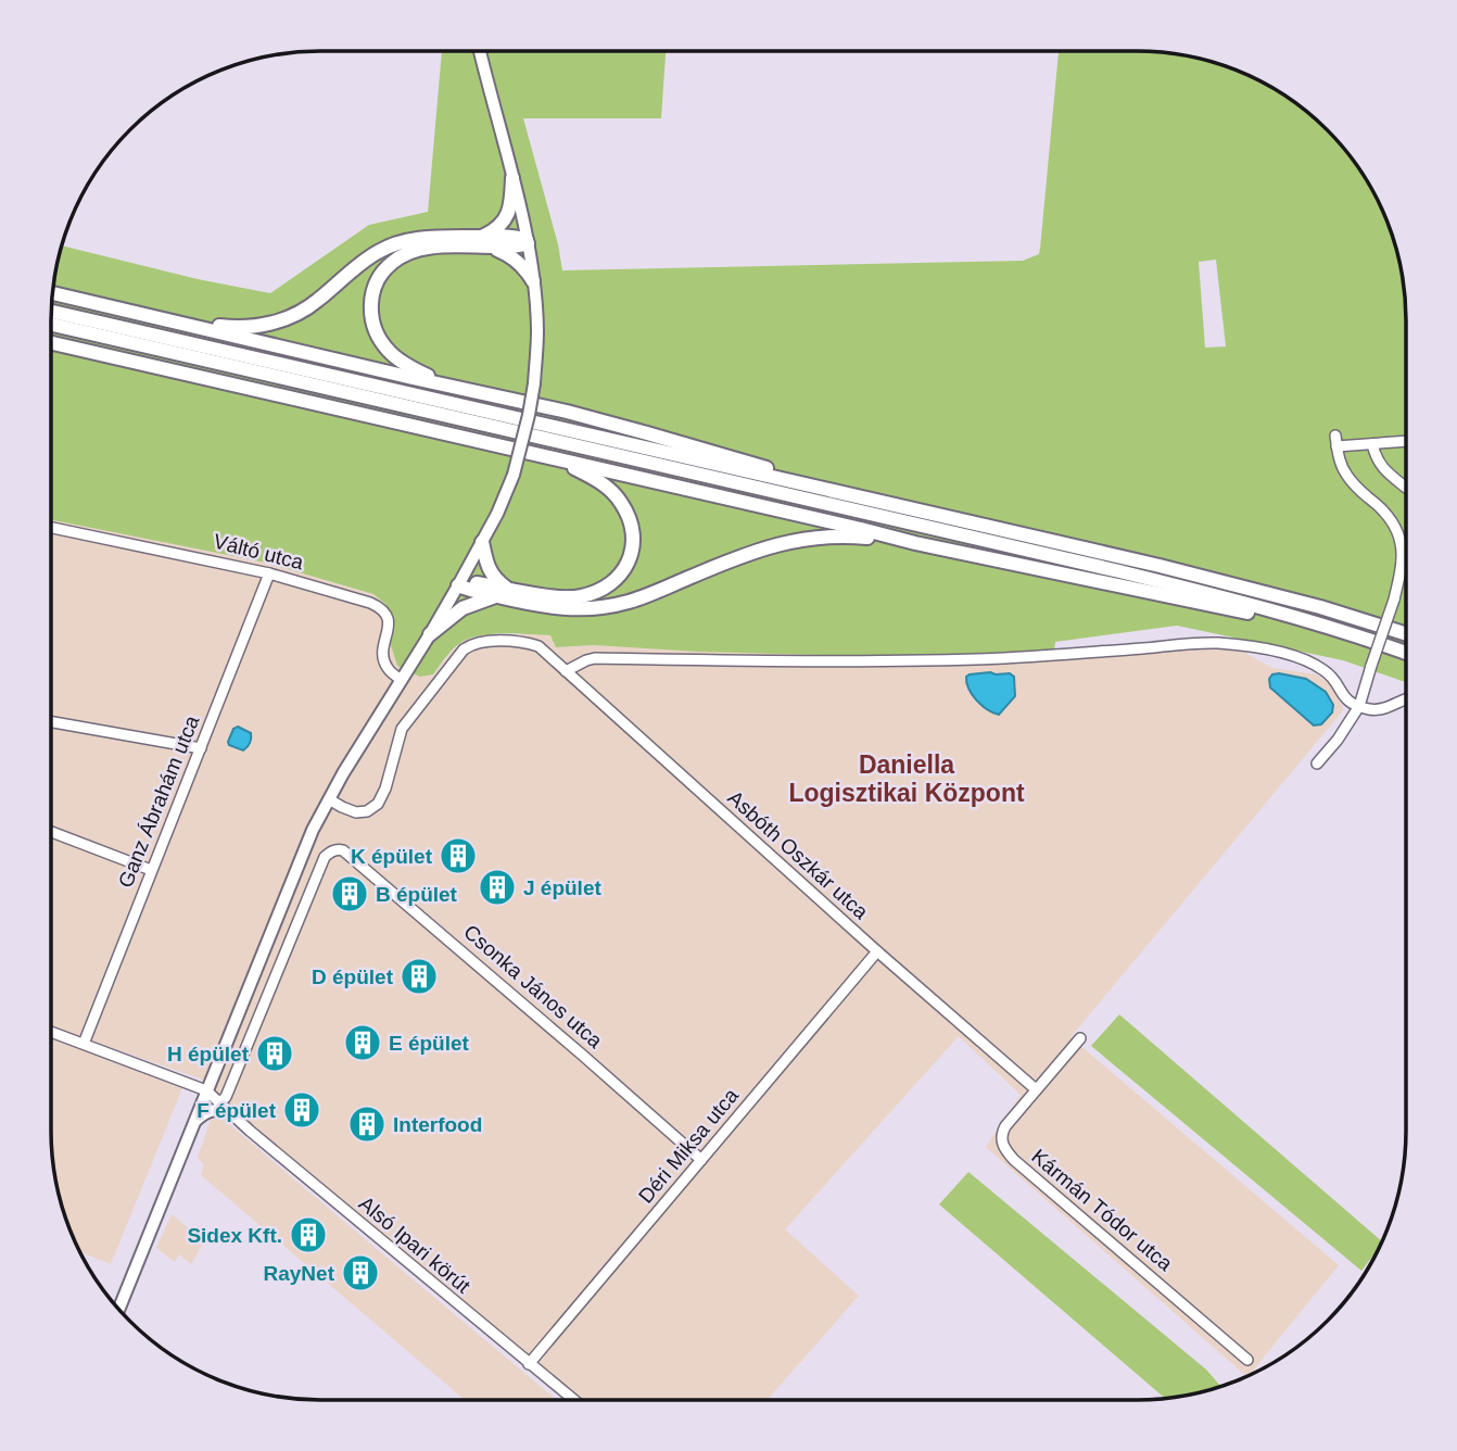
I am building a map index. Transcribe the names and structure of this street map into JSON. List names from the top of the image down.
{
  "streets": {
    "street": [
      "Váltó utca",
      "Ganz Ábrahám utca",
      "Asbóth Oszkár utca",
      "Csonka János utca",
      "Déri Miksa utca",
      "Kármán Tódor utca",
      "Alsó Ipari körút"
    ]
  },
  "crossings": [
    ["Váltó utca", "Ganz Ábrahám utca"],
    ["Asbóth Oszkár utca", "Déri Miksa utca"],
    ["Asbóth Oszkár utca", "Kármán Tódor utca"],
    ["Csonka János utca", "Déri Miksa utca"],
    ["Csonka János utca", "Alsó Ipari körút"],
    ["Déri Miksa utca", "Alsó Ipari körút"]
  ],
  "districts": ["Daniella Logisztikai Központ"],
  "places": {
    "building": [
      "K épület",
      "J épület",
      "B épület",
      "D épület",
      "E épület",
      "H épület",
      "F épület",
      "Interfood",
      "Sidex Kft.",
      "RayNet"
    ]
  }
}
